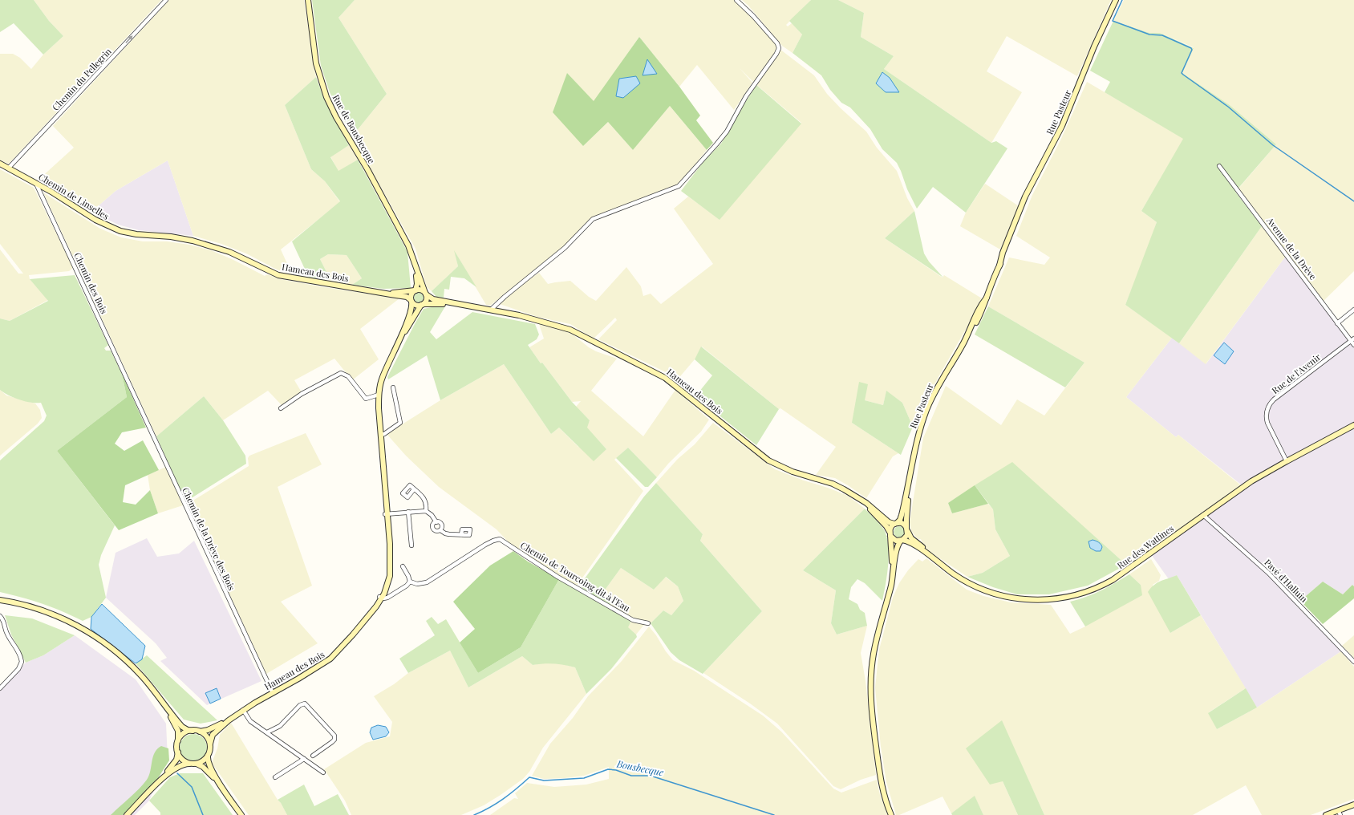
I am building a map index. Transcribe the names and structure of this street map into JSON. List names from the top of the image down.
{
  "streets": {
    "street": [
      "Chemin du Pellegrin",
      "Rue Pasteur",
      "Rue de Bousbecque",
      "Chemin de Linselles",
      "Avenue de la Drève",
      "Hameau des Bois",
      "Chemin des Bois",
      "Rue de l'Avenir",
      "Chemin de la Drève des Bois",
      "Rue des Wattines",
      "Chemin de Tourcoing dit à l'Eau",
      "Pavé d'Halluin"
    ]
  },
  "crossings": [
    ["Chemin du Pellegrin", "Chemin de Linselles"],
    ["Rue Pasteur", "Hameau des Bois"],
    ["Rue Pasteur", "Rue des Wattines"],
    ["Rue de Bousbecque", "Hameau des Bois"],
    ["Chemin de Linselles", "Hameau des Bois"],
    ["Chemin de Linselles", "Chemin des Bois"],
    ["Avenue de la Drève", "Rue de l'Avenir"],
    ["Hameau des Bois", "Chemin de la Drève des Bois"],
    ["Hameau des Bois", "Rue des Wattines"],
    ["Chemin des Bois", "Chemin de la Drève des Bois"],
    ["Rue de l'Avenir", "Rue des Wattines"],
    ["Rue des Wattines", "Pavé d'Halluin"]
  ],
  "one_way": ["Chemin du Pellegrin"],
  "water": ["Bousbecque"]
}
